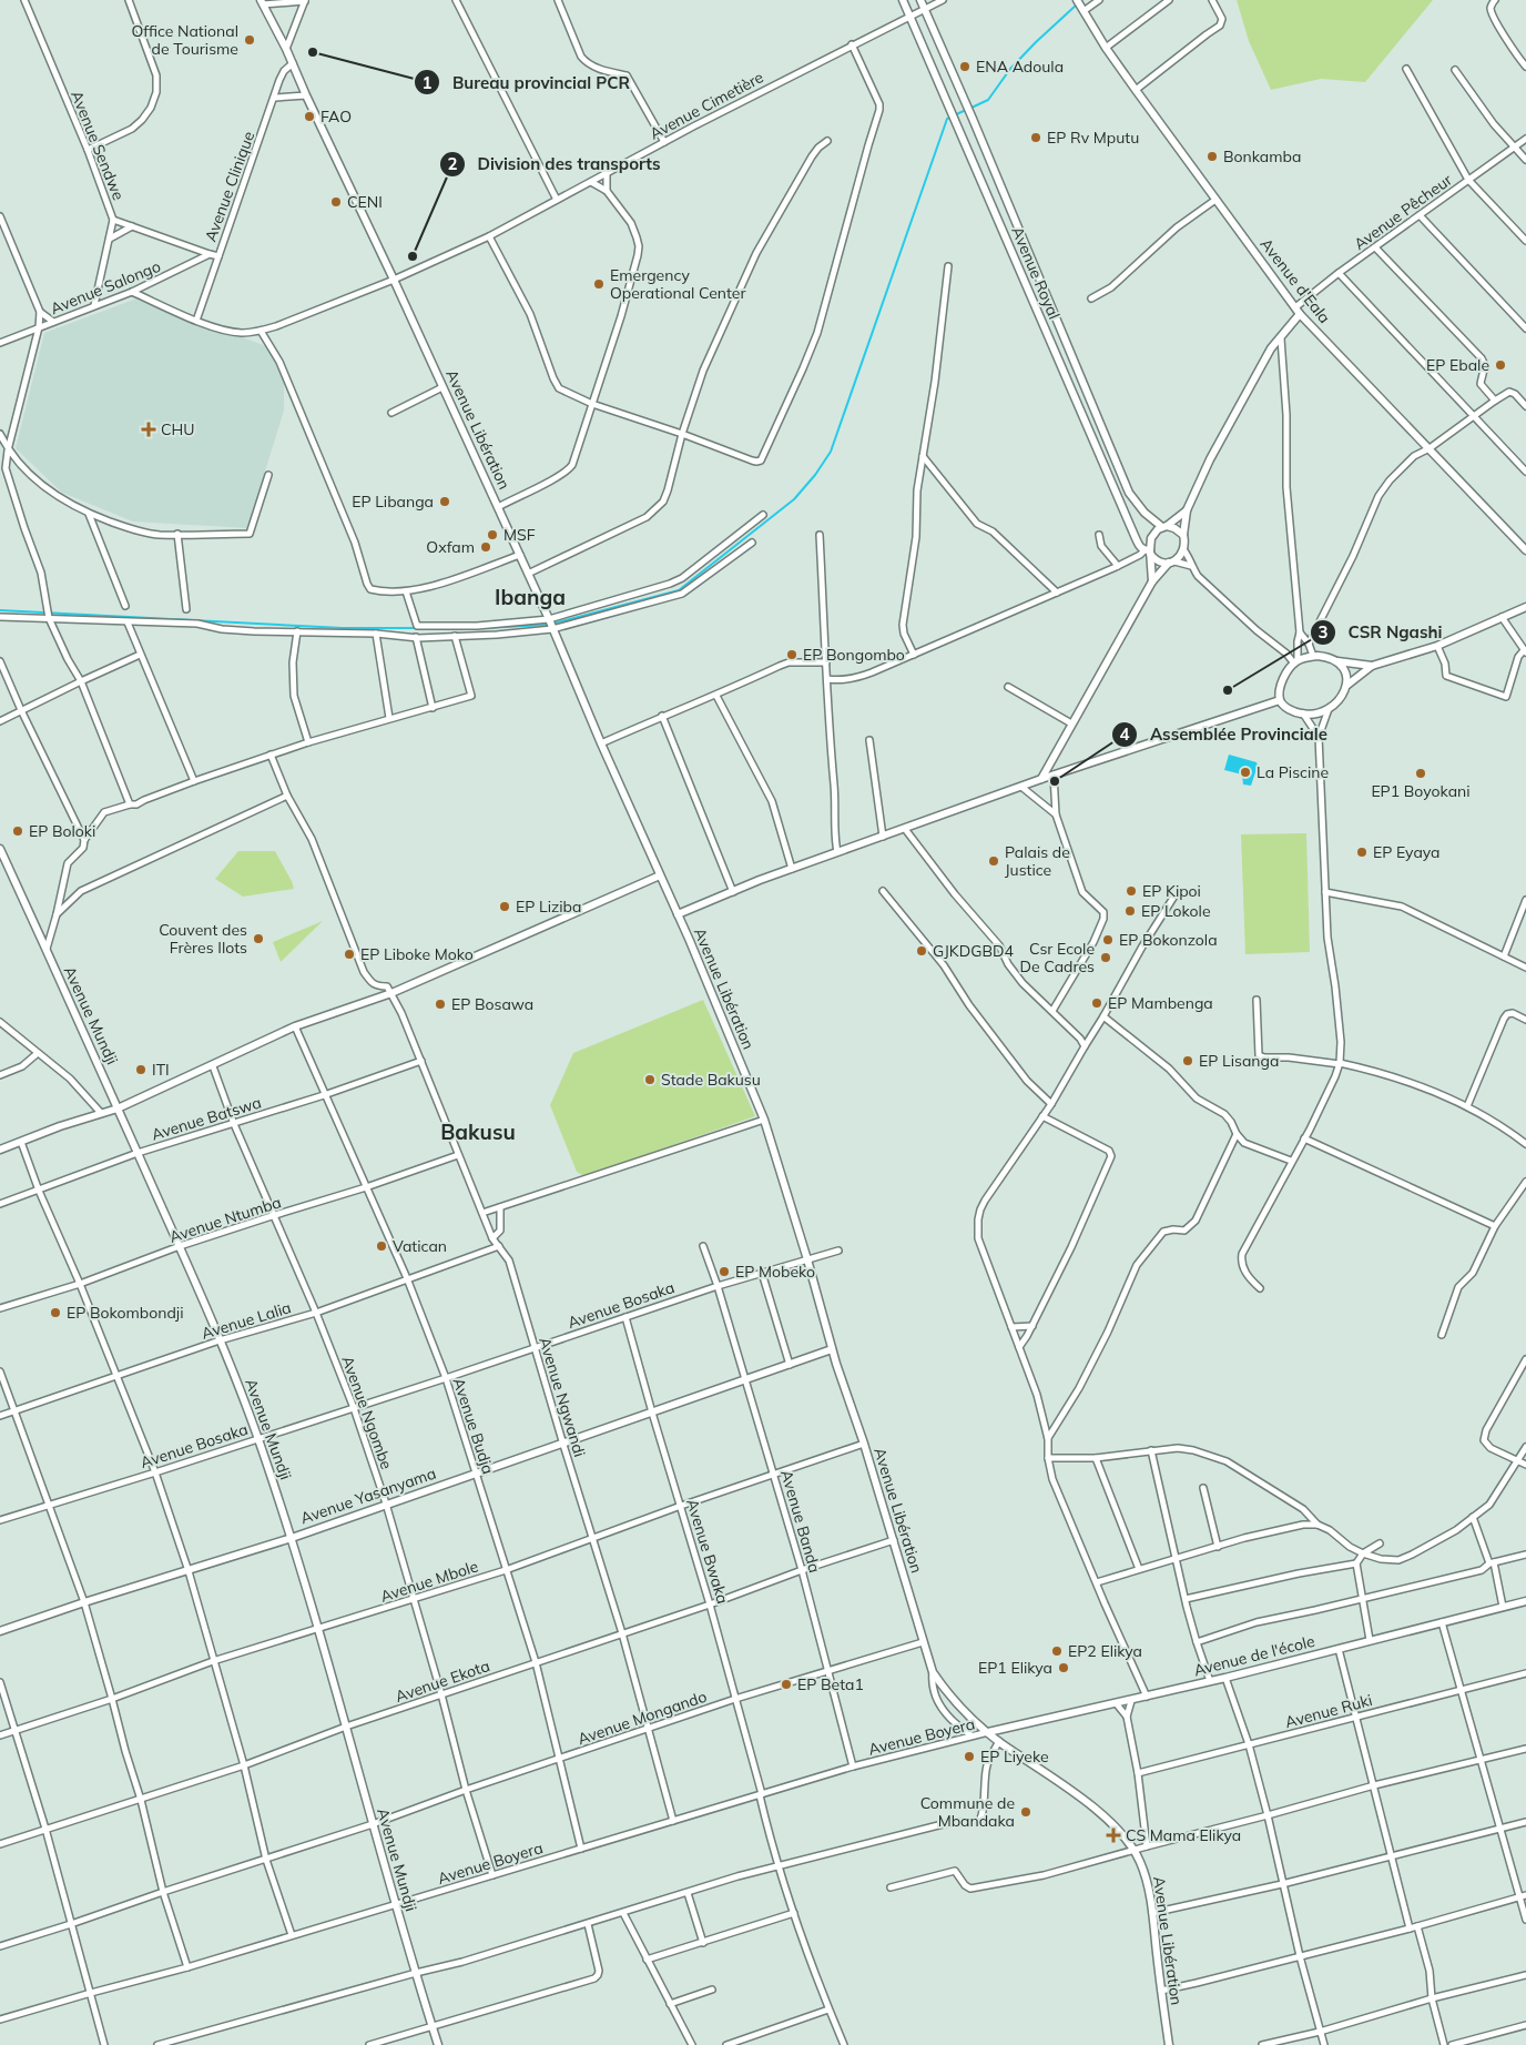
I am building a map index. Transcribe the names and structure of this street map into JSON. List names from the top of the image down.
{
  "streets": {
    "street": [
      "Avenue Cimetière",
      "Avenue Sendwe",
      "Avenue Clinique",
      "Avenue Pêcheur",
      "Avenue Royal",
      "Avenue d'Eala",
      "Avenue Salongo",
      "Avenue Libération",
      "Avenue Mundji",
      "Avenue Batswa",
      "Avenue Ntumba",
      "Avenue Bosaka",
      "Avenue Lalia",
      "Avenue Ngwandi",
      "Avenue Ngombe",
      "Avenue Budja",
      "Avenue Yasanyama",
      "Avenue Banda",
      "Avenue Bwaka",
      "Avenue Mbole",
      "Avenue de l'école",
      "Avenue Ekota",
      "Avenue Ruki",
      "Avenue Mongando",
      "Avenue Boyera"
    ]
  },
  "crossings": [
    ["Avenue Cimetière", "Avenue Clinique"],
    ["Avenue Cimetière", "Avenue Royal"],
    ["Avenue Cimetière", "Avenue Salongo"],
    ["Avenue Cimetière", "Avenue Libération"],
    ["Avenue Sendwe", "Avenue Salongo"],
    ["Avenue Clinique", "Avenue Libération"],
    ["Avenue Pêcheur", "Avenue d'Eala"],
    ["Avenue Libération", "Avenue Bosaka"],
    ["Avenue Libération", "Avenue Yasanyama"],
    ["Avenue Libération", "Avenue Mbole"],
    ["Avenue Libération", "Avenue de l'école"],
    ["Avenue Libération", "Avenue Ekota"],
    ["Avenue Libération", "Avenue Mongando"],
    ["Avenue Libération", "Avenue Boyera"],
    ["Avenue Mundji", "Avenue Batswa"],
    ["Avenue Mundji", "Avenue Ntumba"],
    ["Avenue Mundji", "Avenue Bosaka"],
    ["Avenue Mundji", "Avenue Lalia"],
    ["Avenue Mundji", "Avenue Yasanyama"],
    ["Avenue Mundji", "Avenue Mbole"],
    ["Avenue Mundji", "Avenue Ekota"],
    ["Avenue Mundji", "Avenue Mongando"],
    ["Avenue Mundji", "Avenue Boyera"],
    ["Avenue Batswa", "Avenue Ngwandi"],
    ["Avenue Batswa", "Avenue Ngombe"],
    ["Avenue Batswa", "Avenue Budja"],
    ["Avenue Ntumba", "Avenue Ngwandi"],
    ["Avenue Ntumba", "Avenue Ngombe"],
    ["Avenue Ntumba", "Avenue Budja"],
    ["Avenue Bosaka", "Avenue Ngwandi"],
    ["Avenue Bosaka", "Avenue Ngombe"],
    ["Avenue Bosaka", "Avenue Budja"],
    ["Avenue Bosaka", "Avenue Banda"],
    ["Avenue Bosaka", "Avenue Bwaka"],
    ["Avenue Lalia", "Avenue Ngwandi"],
    ["Avenue Lalia", "Avenue Ngombe"],
    ["Avenue Lalia", "Avenue Budja"],
    ["Avenue Ngwandi", "Avenue Yasanyama"],
    ["Avenue Ngwandi", "Avenue Mbole"],
    ["Avenue Ngwandi", "Avenue Ekota"],
    ["Avenue Ngwandi", "Avenue Mongando"],
    ["Avenue Ngwandi", "Avenue Boyera"],
    ["Avenue Ngombe", "Avenue Yasanyama"],
    ["Avenue Ngombe", "Avenue Mbole"],
    ["Avenue Ngombe", "Avenue Ekota"],
    ["Avenue Ngombe", "Avenue Mongando"],
    ["Avenue Ngombe", "Avenue Boyera"],
    ["Avenue Budja", "Avenue Yasanyama"],
    ["Avenue Budja", "Avenue Mbole"],
    ["Avenue Budja", "Avenue Ekota"],
    ["Avenue Budja", "Avenue Mongando"],
    ["Avenue Budja", "Avenue Boyera"],
    ["Avenue Yasanyama", "Avenue Banda"],
    ["Avenue Yasanyama", "Avenue Bwaka"],
    ["Avenue Banda", "Avenue Mbole"],
    ["Avenue Banda", "Avenue Ekota"],
    ["Avenue Banda", "Avenue Mongando"],
    ["Avenue Banda", "Avenue Boyera"],
    ["Avenue Bwaka", "Avenue Mbole"],
    ["Avenue Bwaka", "Avenue Ekota"],
    ["Avenue Bwaka", "Avenue Mongando"],
    ["Avenue Bwaka", "Avenue Boyera"],
    ["Avenue de l'école", "Avenue Boyera"]
  ],
  "districts": ["Ibanga", "Bakusu"],
  "places": {
    "other": [
      "Office National de Tourisme",
      "Bureau provincial PCR",
      "ENA Adoula",
      "FAO",
      "EP Rv Mputu",
      "Bonkamba",
      "CENI",
      "Division des transports",
      "Emergency Operational Center",
      "EP Ebale",
      "EP Libanga",
      "MSF",
      "Oxfam",
      "EP Bongombo",
      "CSR Ngashi",
      "La Piscine",
      "EP1 Boyokani",
      "Assemblée Provinciale",
      "EP Boloki",
      "EP Eyaya",
      "Palais de Justice",
      "EP Kipoi",
      "EP Liziba",
      "EP Lokole",
      "Couvent des Frères Ilots",
      "EP Bokonzola",
      "GJKDGBD4",
      "EP Liboke Moko",
      "Csr Ecole De Cadres",
      "EP Mambenga",
      "EP Bosawa",
      "EP Lisanga",
      "ITI",
      "Stade Bakusu",
      "Vatican",
      "EP Mobeko",
      "EP Bokombondji",
      "EP2 Elikya",
      "EP1 Elikya",
      "EP Beta1",
      "EP Liyeke",
      "Commune de Mbandaka"
    ],
    "health": ["CHU", "CS Mama Elikya"]
  }
}
